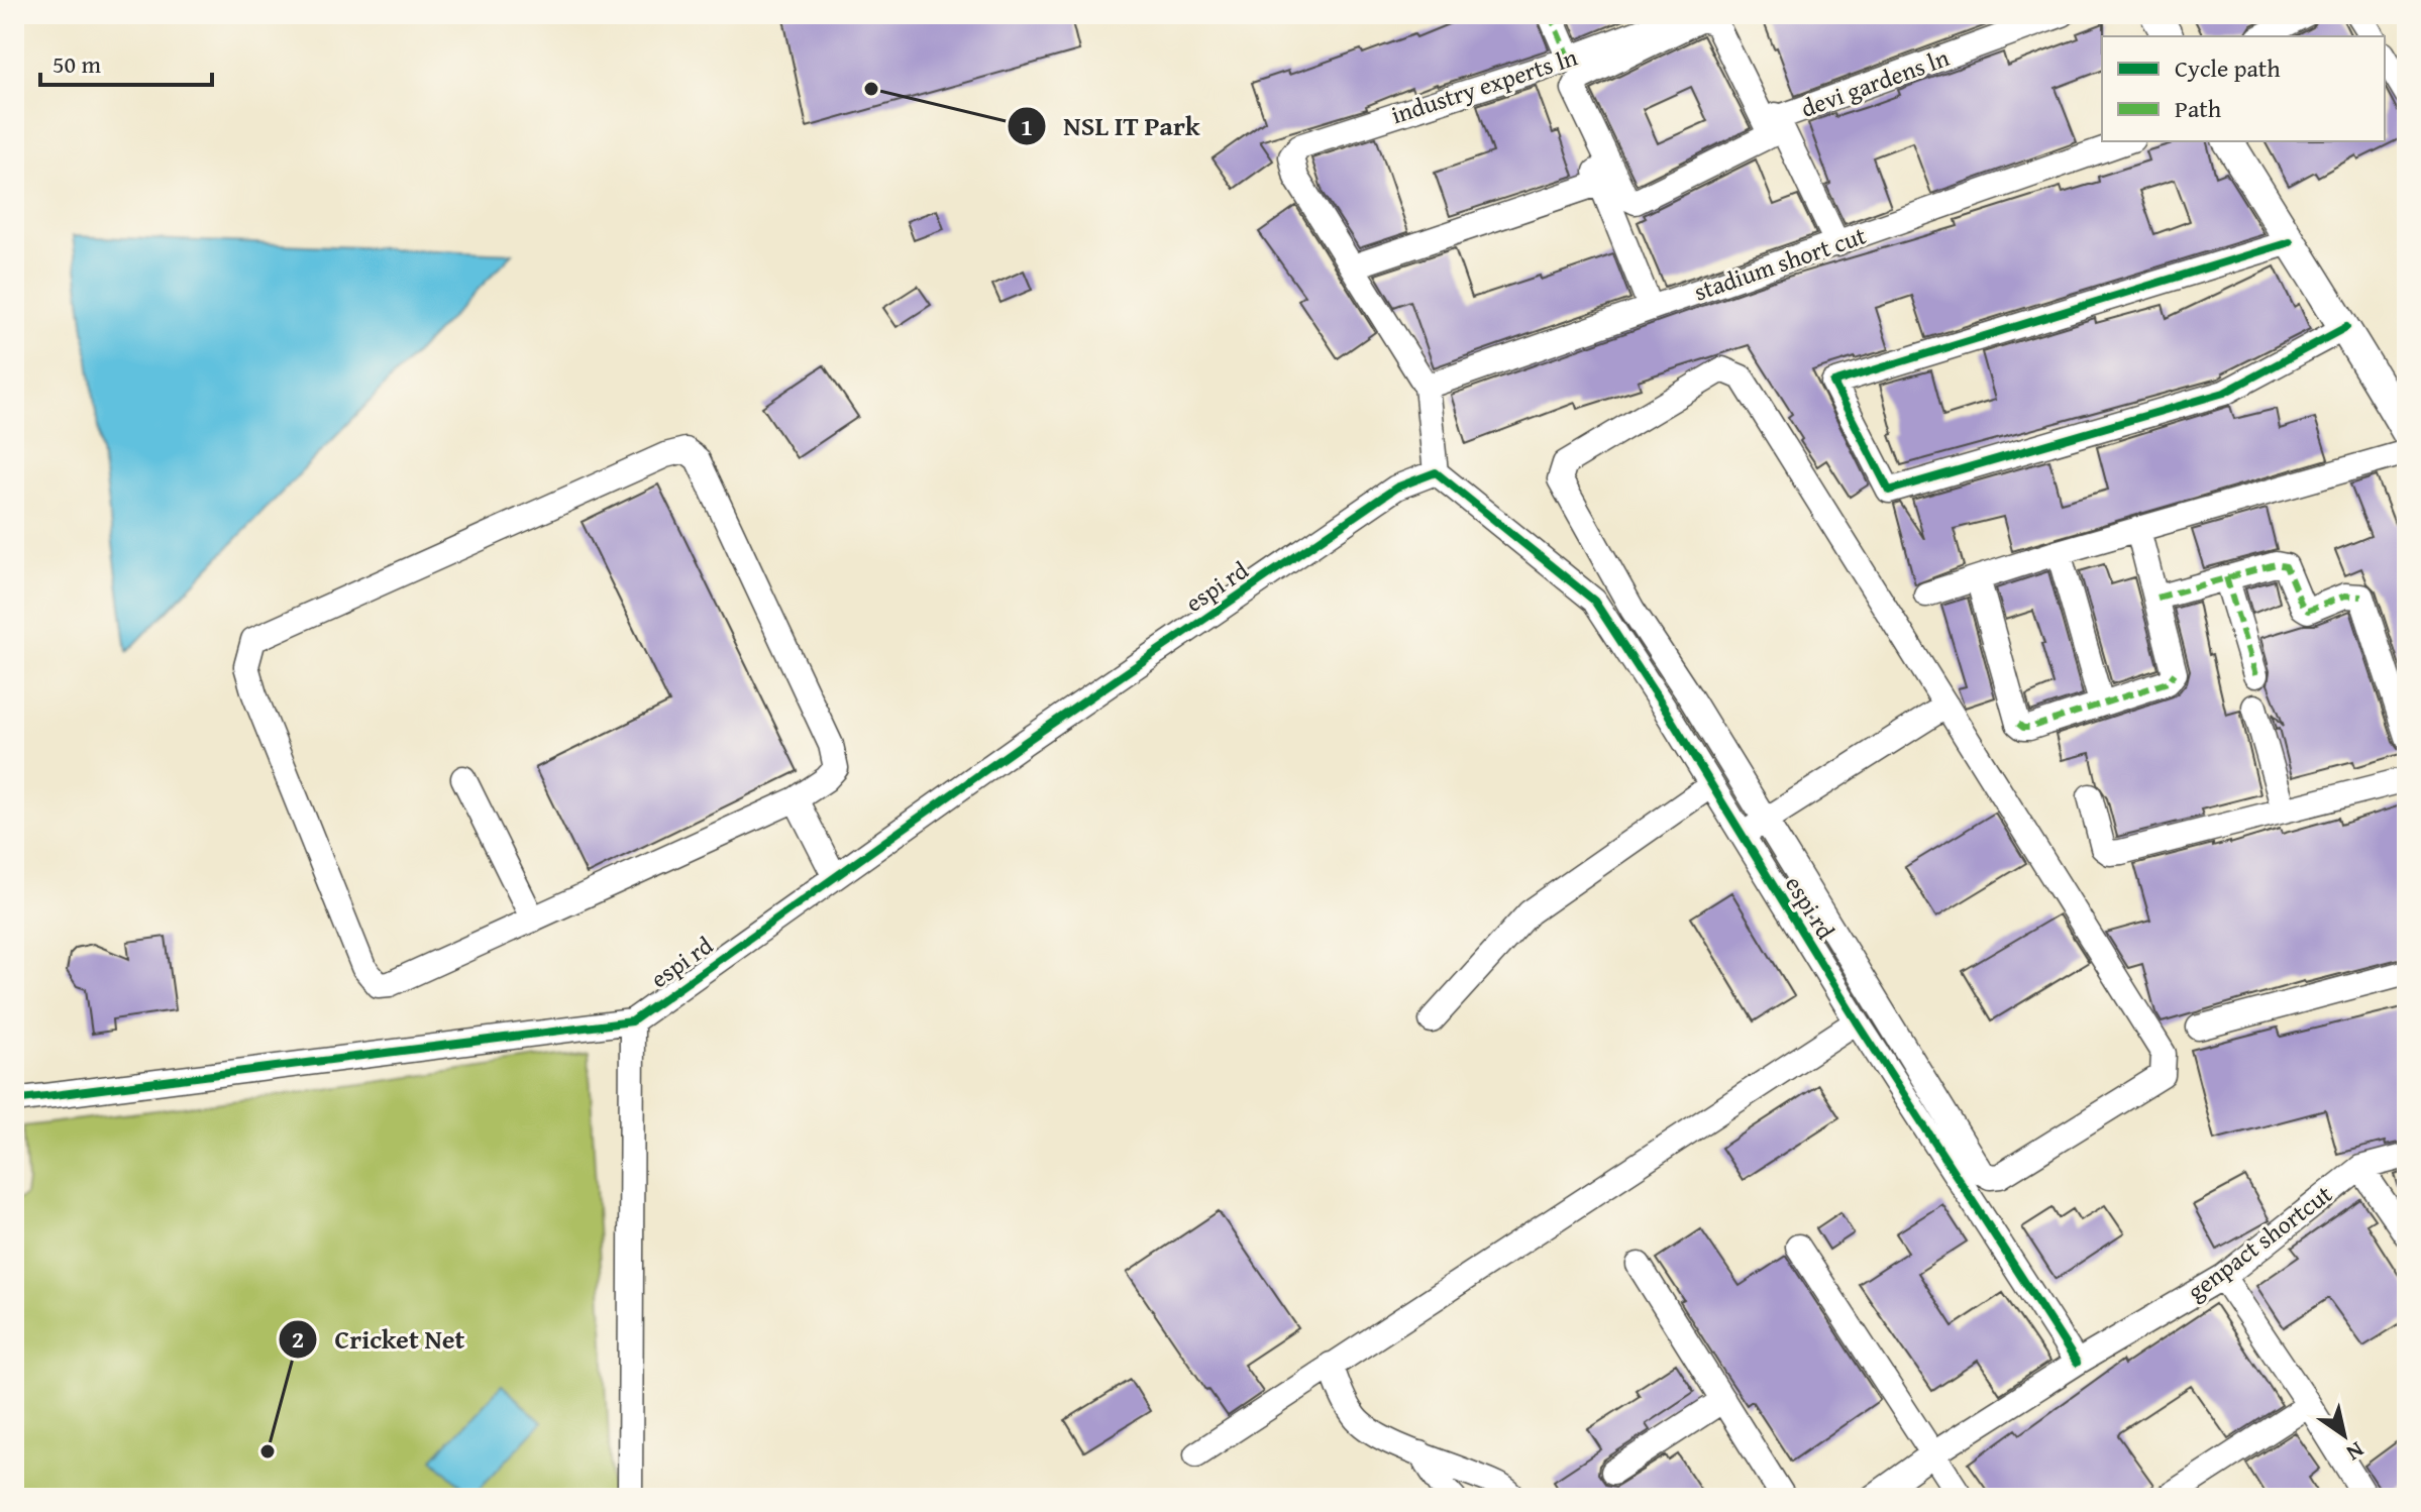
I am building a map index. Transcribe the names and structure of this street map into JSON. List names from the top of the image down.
{
  "streets": {
    "street": [
      "devi gardens ln",
      "industry experts ln",
      "stadium short cut",
      "espi rd",
      "genpact shortcut"
    ]
  },
  "crossings": [
    ["espi rd", "genpact shortcut"]
  ],
  "places": ["NSL IT Park", "Cricket Net"],
  "legend": ["Cycle path", "Path"],
  "scale_bar": "50 m",
  "north": "bottom right"
}
